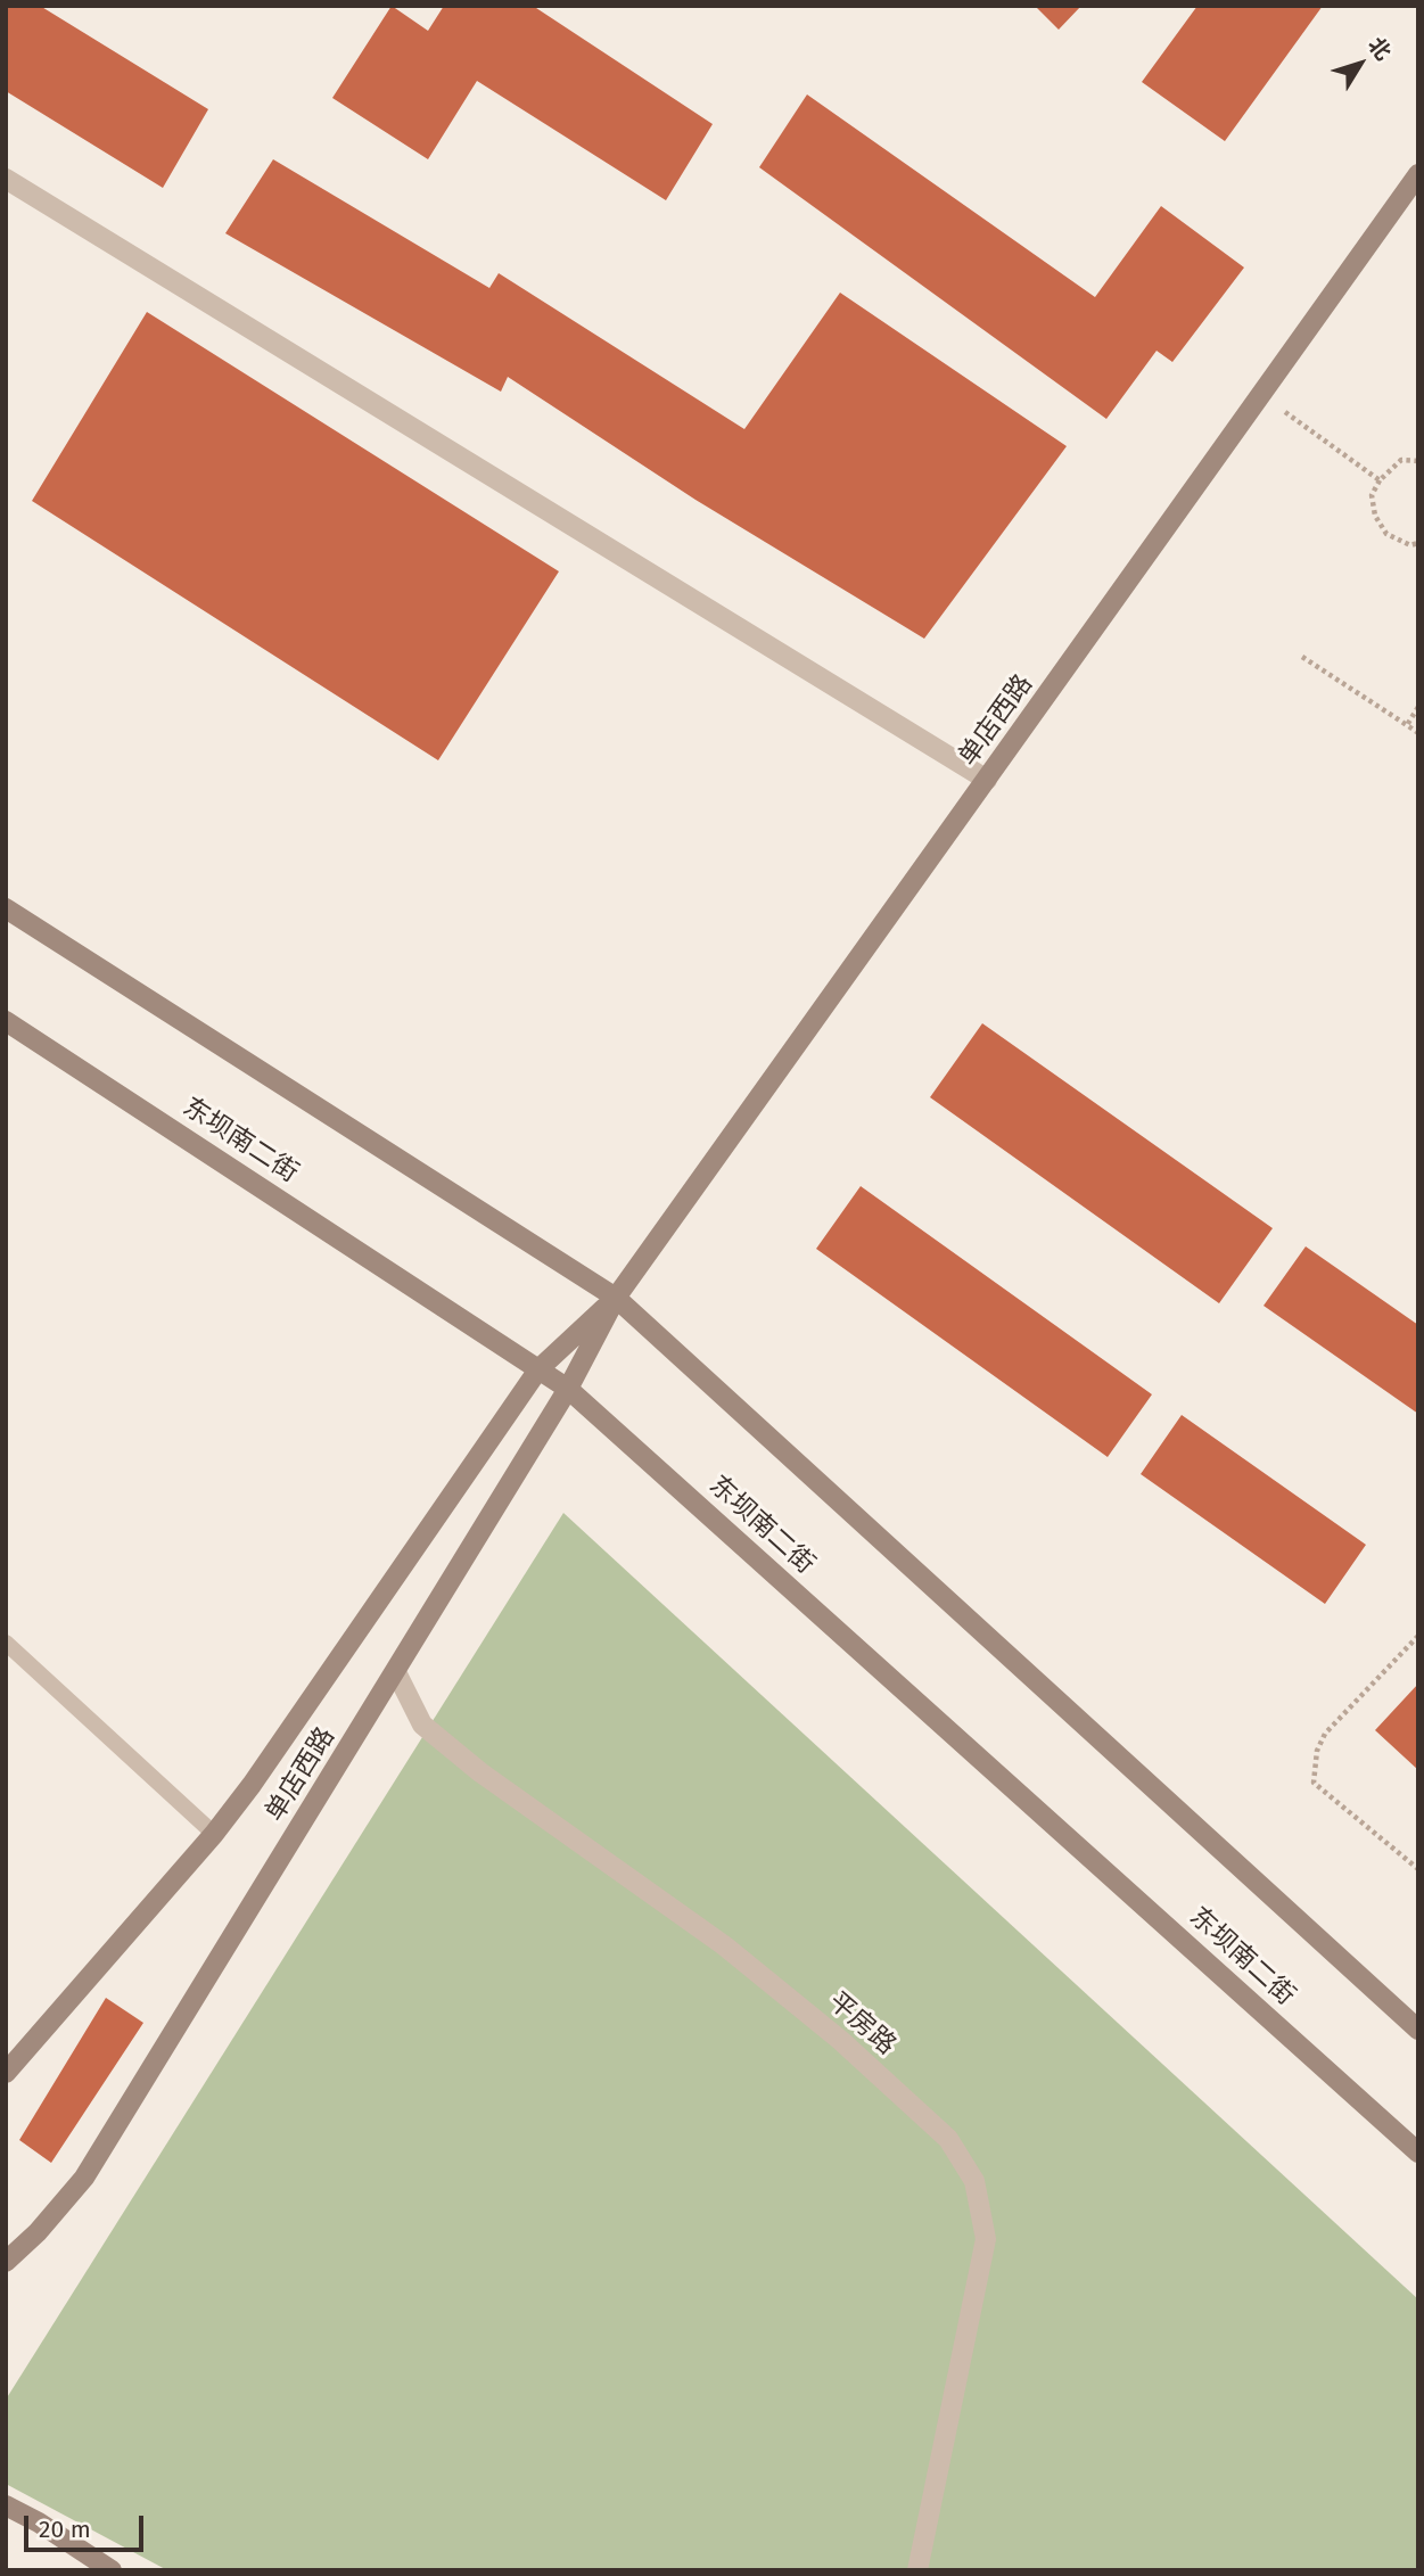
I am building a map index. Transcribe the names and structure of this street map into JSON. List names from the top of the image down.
{
  "streets": {
    "street": ["单店西路", "东坝南二街", "平房路"]
  },
  "crossings": [
    ["单店西路", "东坝南二街"],
    ["单店西路", "平房路"]
  ],
  "scale_bar": "20 m",
  "north": "top right"
}
